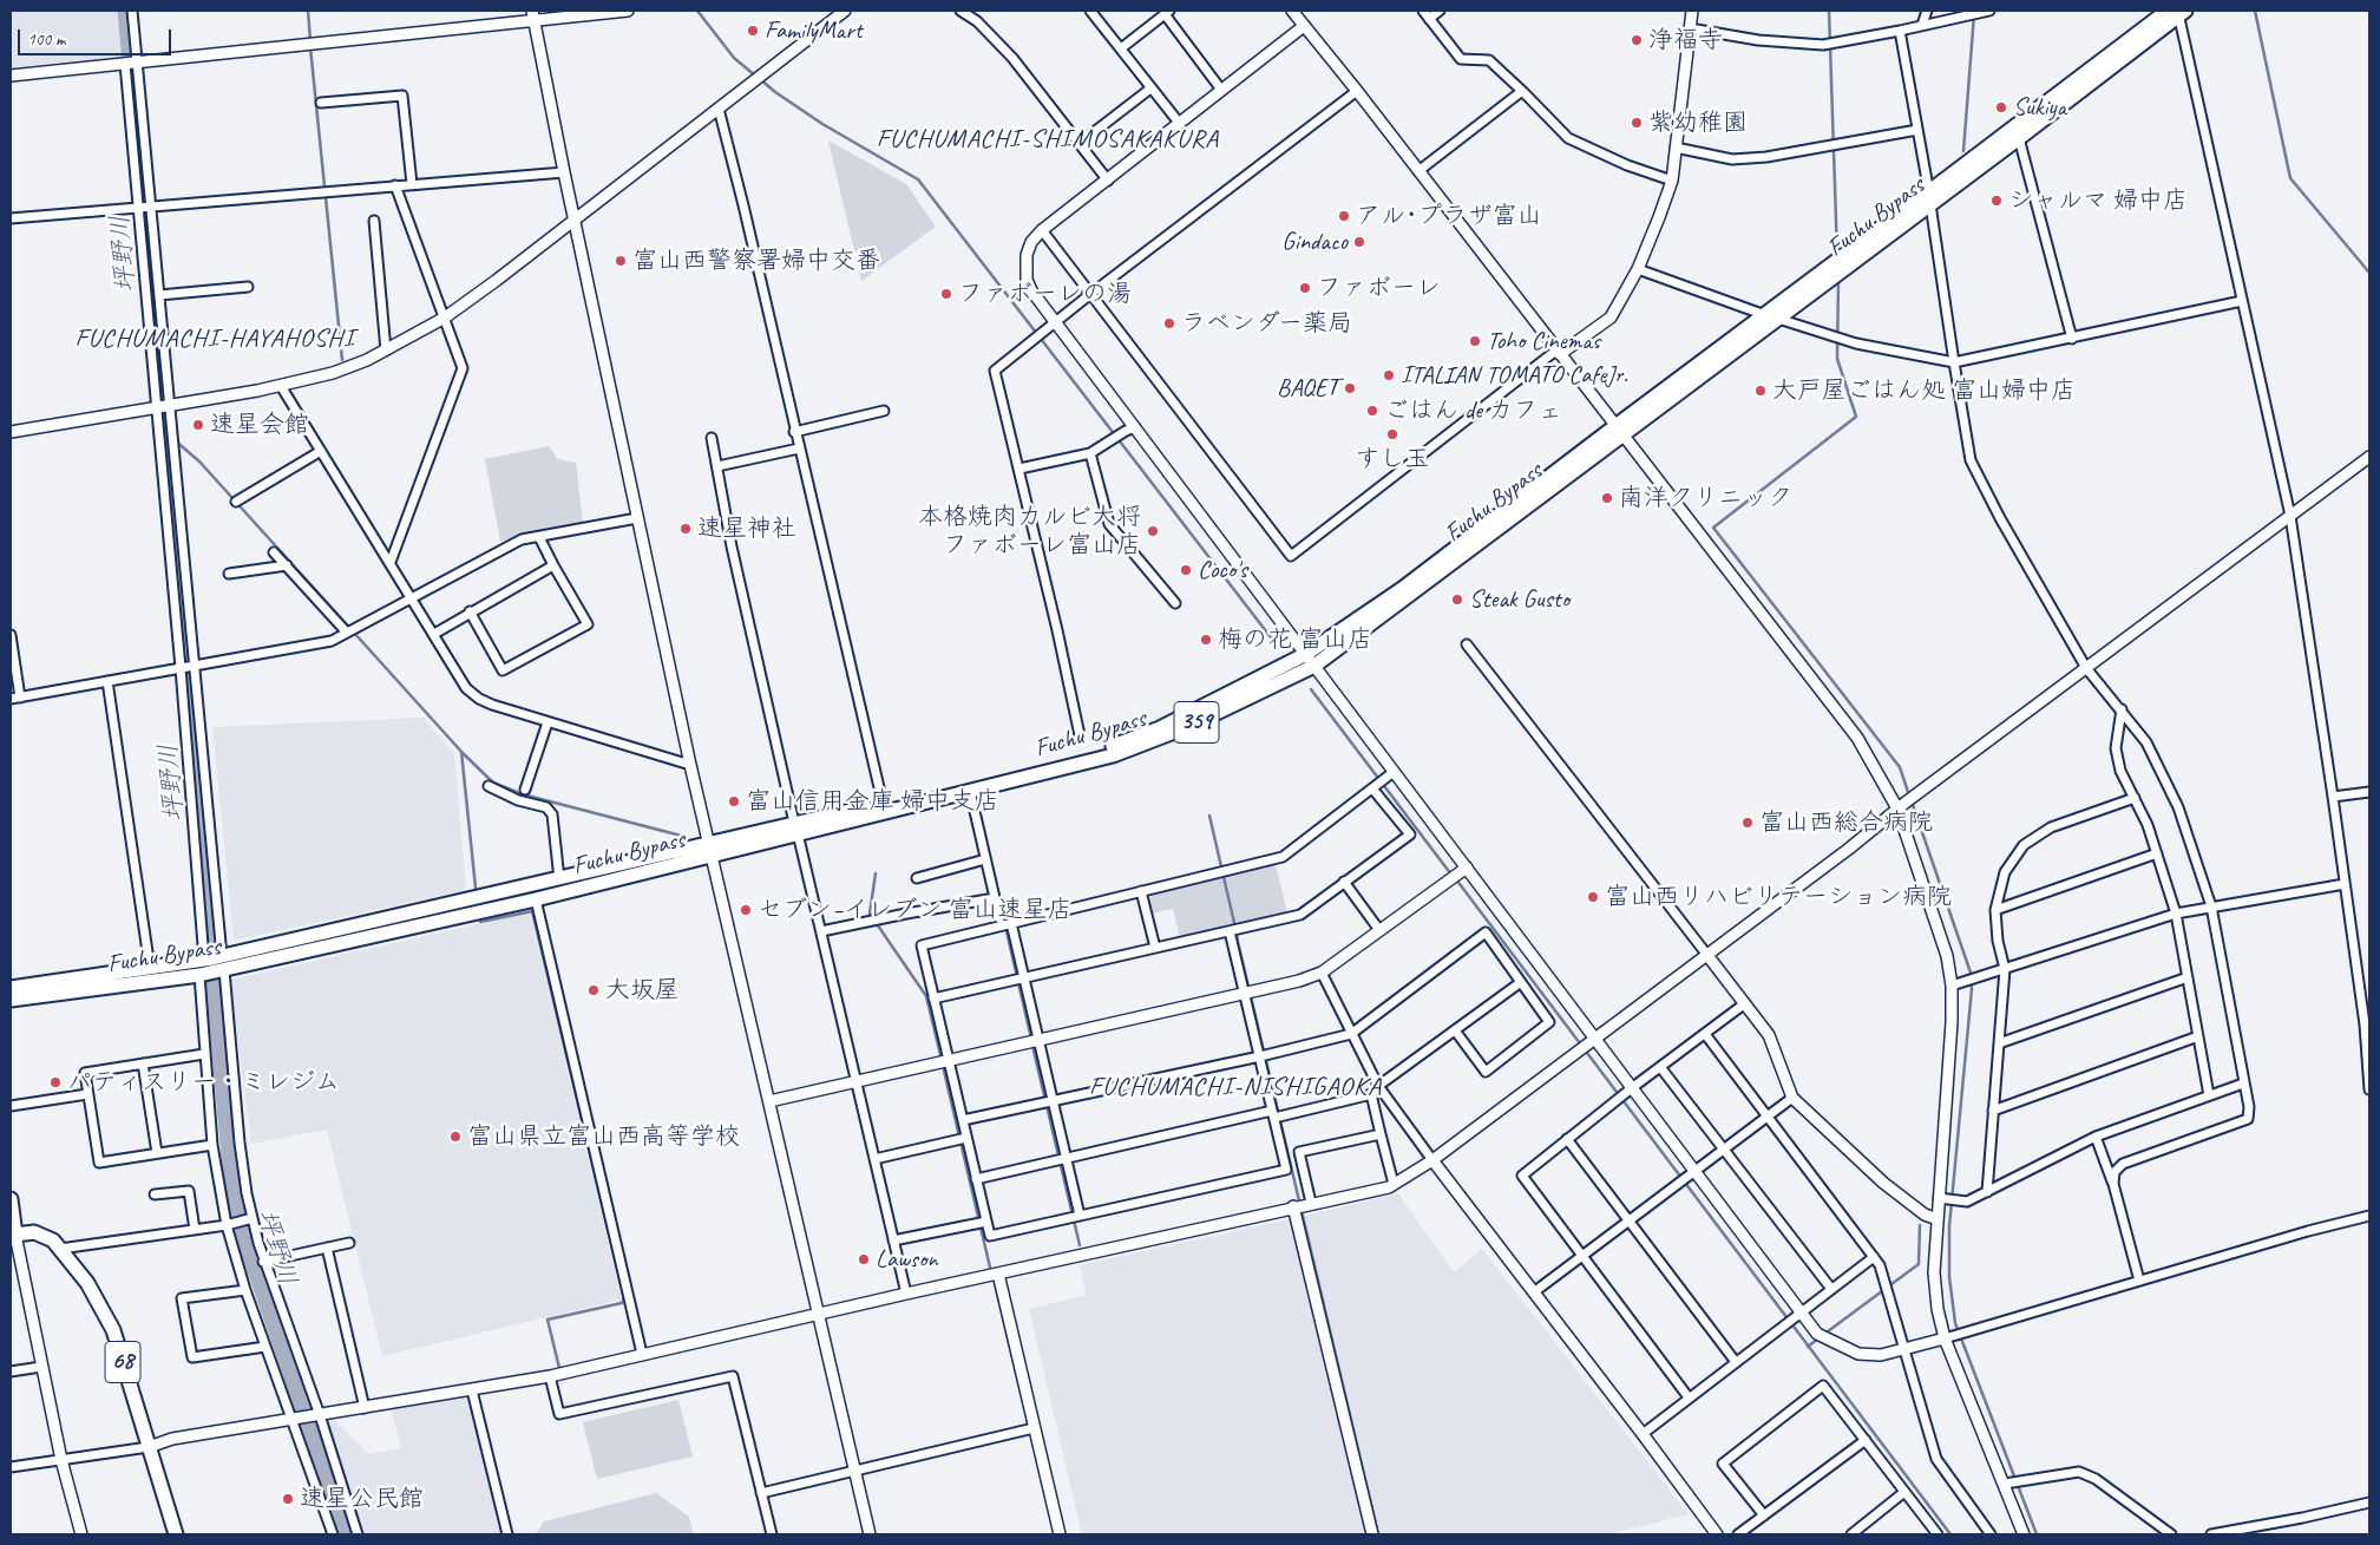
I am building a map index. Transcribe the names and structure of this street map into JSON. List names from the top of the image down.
{
  "streets": {
    "main road": ["Fuchu Bypass", "359", "68"]
  },
  "districts": ["FUCHUMACHI-SHIMOSAKAKURA", "FUCHUMACHI-HAYAHOSHI", "FUCHUMACHI-NISHIGAOKA"],
  "water": ["坪野川"],
  "places": [
    "FamilyMart",
    "浄福寺",
    "Sukiya",
    "紫幼稚園",
    "シャルマ 婦中店",
    "アル･プラザ富山",
    "Gindaco",
    "富山西警察署婦中交番",
    "ファボーレ",
    "ファボーレの湯",
    "ラベンダー薬局",
    "Toho Cinemas",
    "ITALIAN TOMATO CafeJr.",
    "BAQET",
    "大戸屋ごはん処 富山婦中店",
    "ごはん de カフェ",
    "速星会館",
    "すし玉",
    "南洋クリニック",
    "速星神社",
    "本格焼肉カルビ大将 ファボーレ富山店",
    "Coco's",
    "Steak Gusto",
    "梅の花 富山店",
    "富山信用金庫 婦中支店",
    "富山西総合病院",
    "富山西リハビリテーション病院",
    "セブン−イレブン 富山速星店",
    "大坂屋",
    "パティスリー・ミレジム",
    "富山県立富山西高等学校",
    "Lawson",
    "速星公民館"
  ],
  "scale_bar": "100 m"
}
